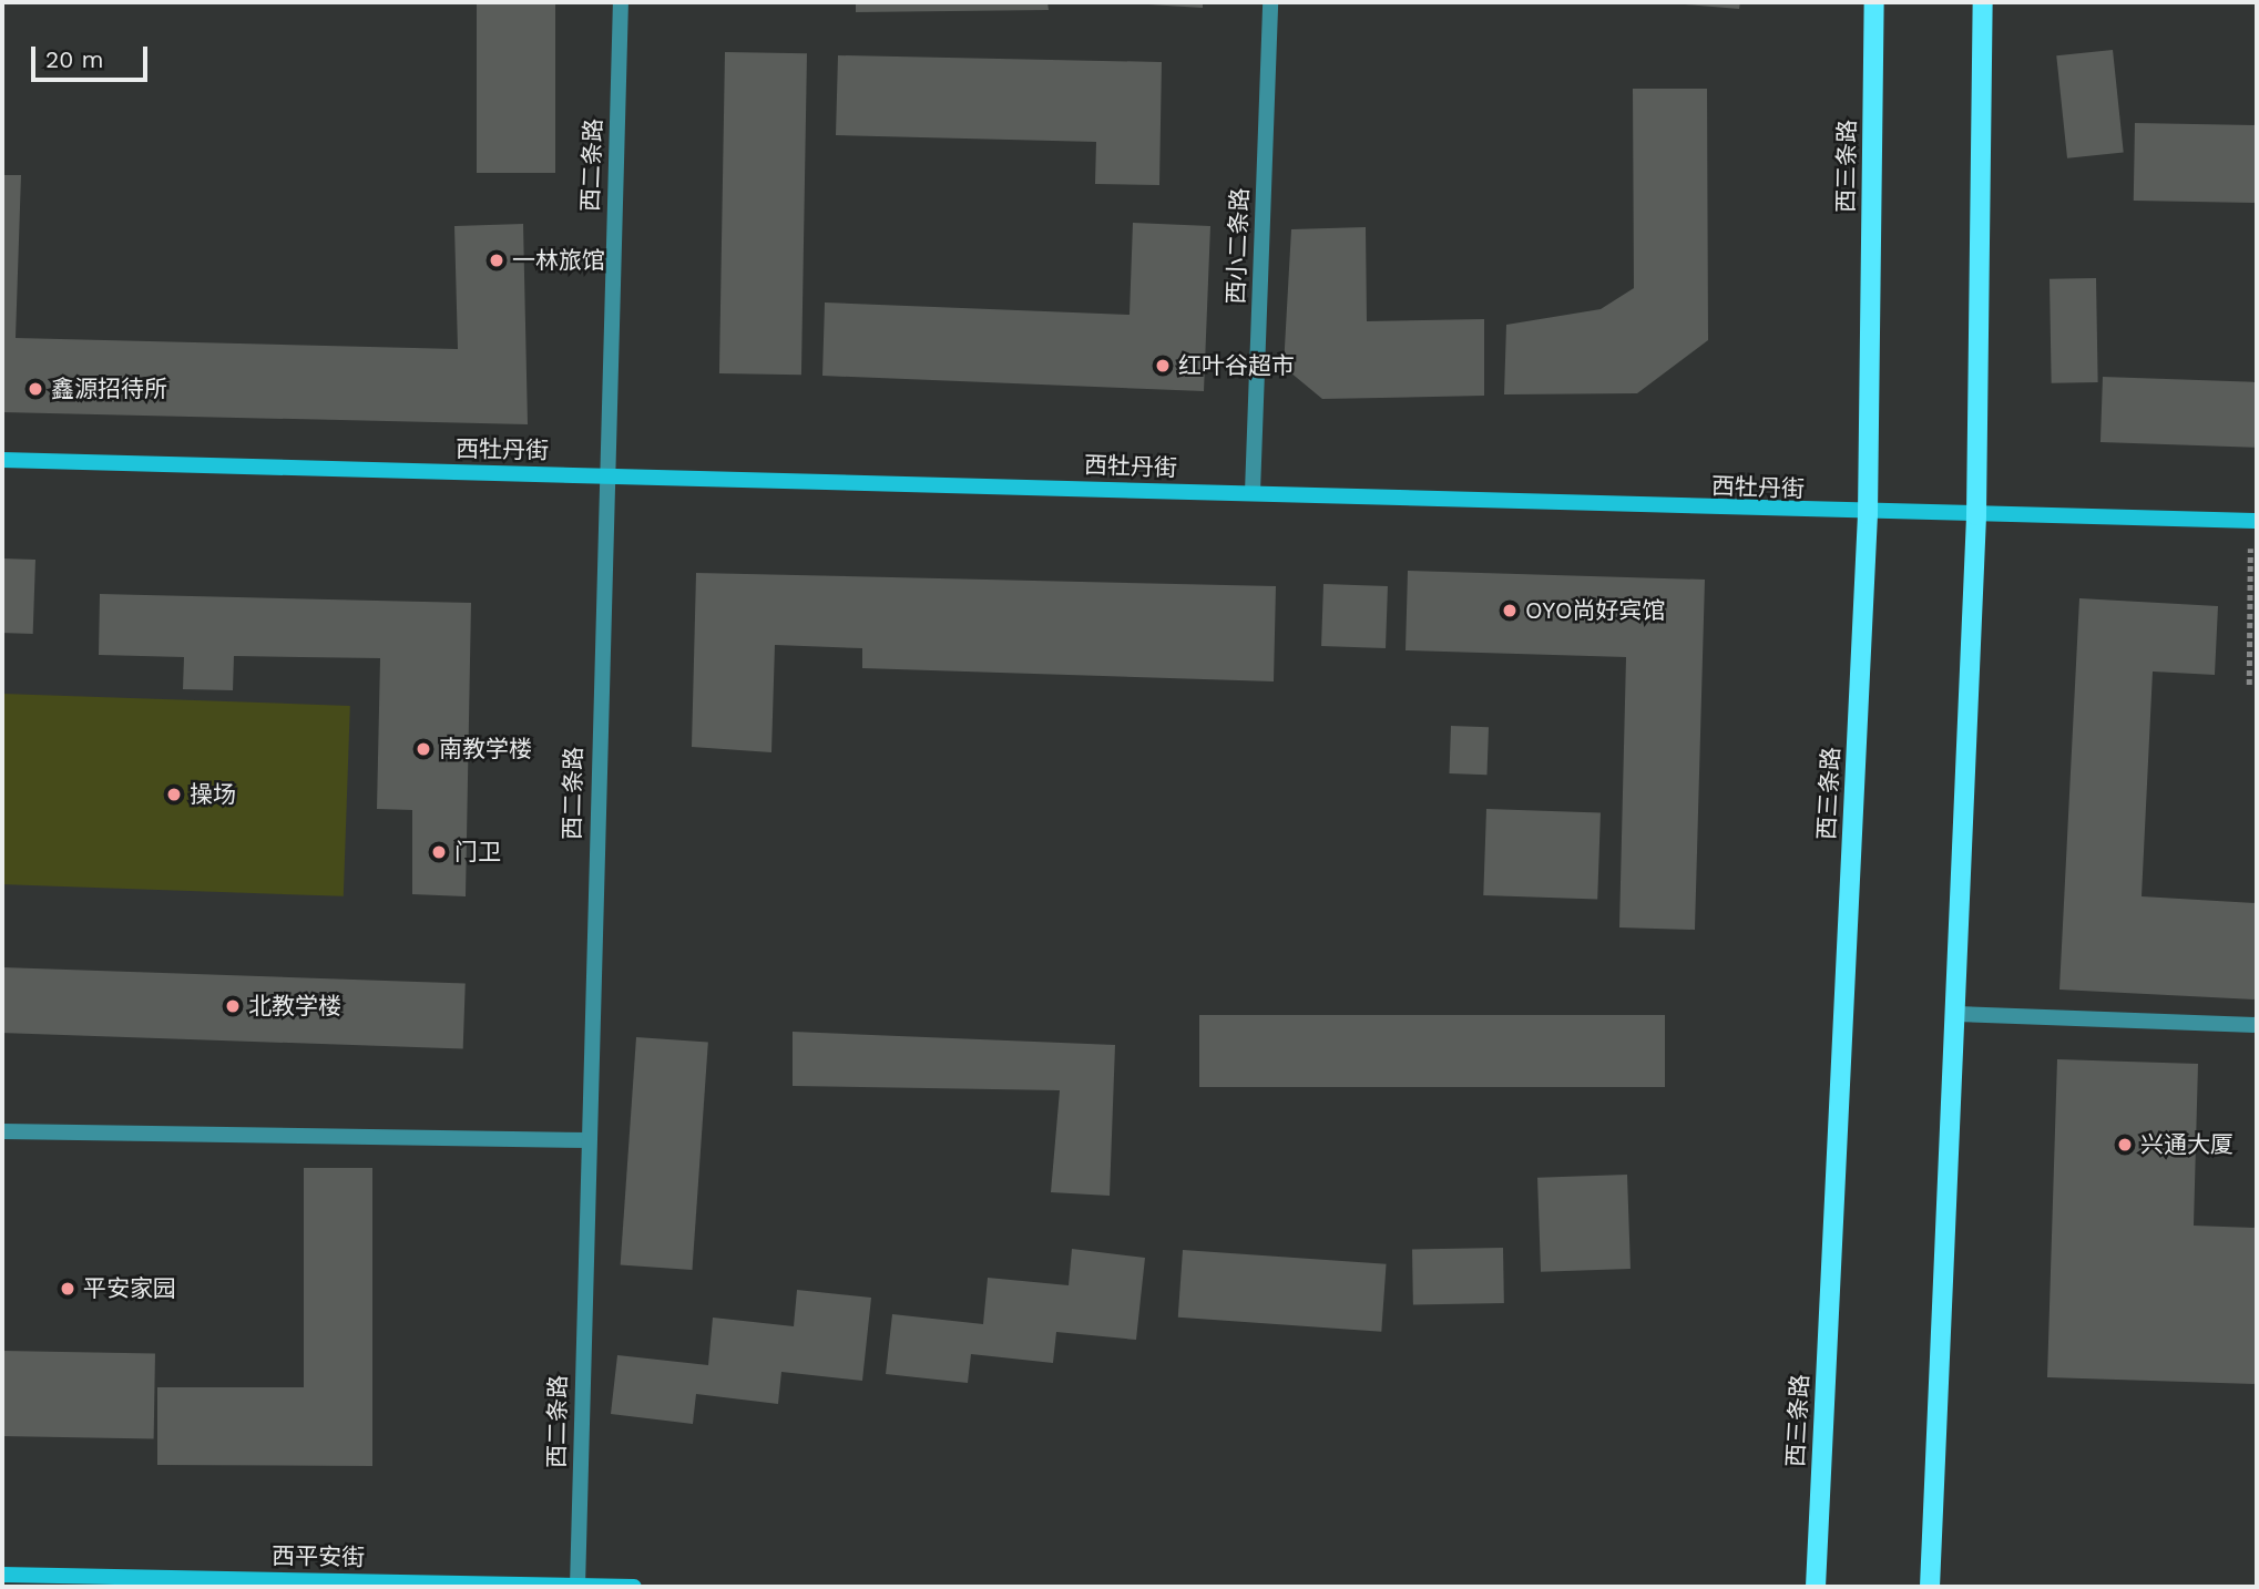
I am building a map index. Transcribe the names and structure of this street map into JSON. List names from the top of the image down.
{
  "streets": {
    "main road": ["西三条路", "西牡丹街", "西平安街"],
    "street": ["西二条路", "西小二条路"]
  },
  "crossings": [
    ["西二条路", "西牡丹街"],
    ["西二条路", "西平安街"],
    ["西三条路", "西牡丹街"],
    ["西小二条路", "西牡丹街"]
  ],
  "places": [
    "一林旅馆",
    "红叶谷超市",
    "鑫源招待所",
    "OYO尚好宾馆",
    "南教学楼",
    "操场",
    "门卫",
    "北教学楼",
    "兴通大厦",
    "平安家园"
  ],
  "scale_bar": "20 m"
}
